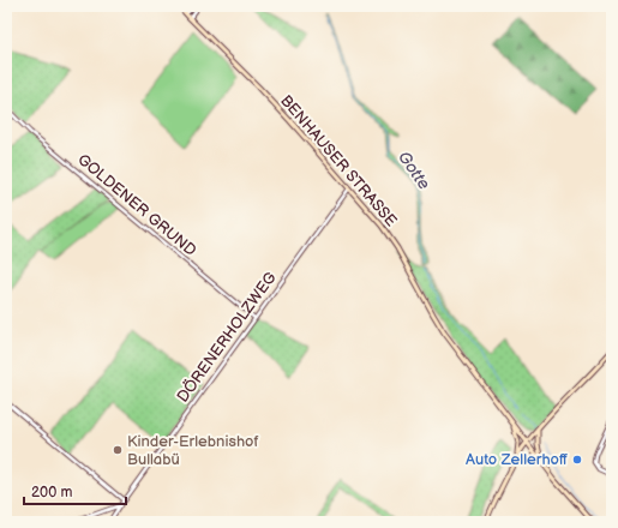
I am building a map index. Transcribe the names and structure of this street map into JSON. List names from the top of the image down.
{
  "streets": {
    "main road": ["BENHAUSER STRASSE"],
    "street": ["GOLDENER GRUND", "DÖRENERHOLZWEG"]
  },
  "crossings": [
    ["BENHAUSER STRASSE", "DÖRENERHOLZWEG"],
    ["GOLDENER GRUND", "DÖRENERHOLZWEG"]
  ],
  "water": ["Gotte"],
  "places": ["Kinder-Erlebnishof Bullabü", "Auto Zellerhoff"],
  "scale_bar": "200 m"
}
